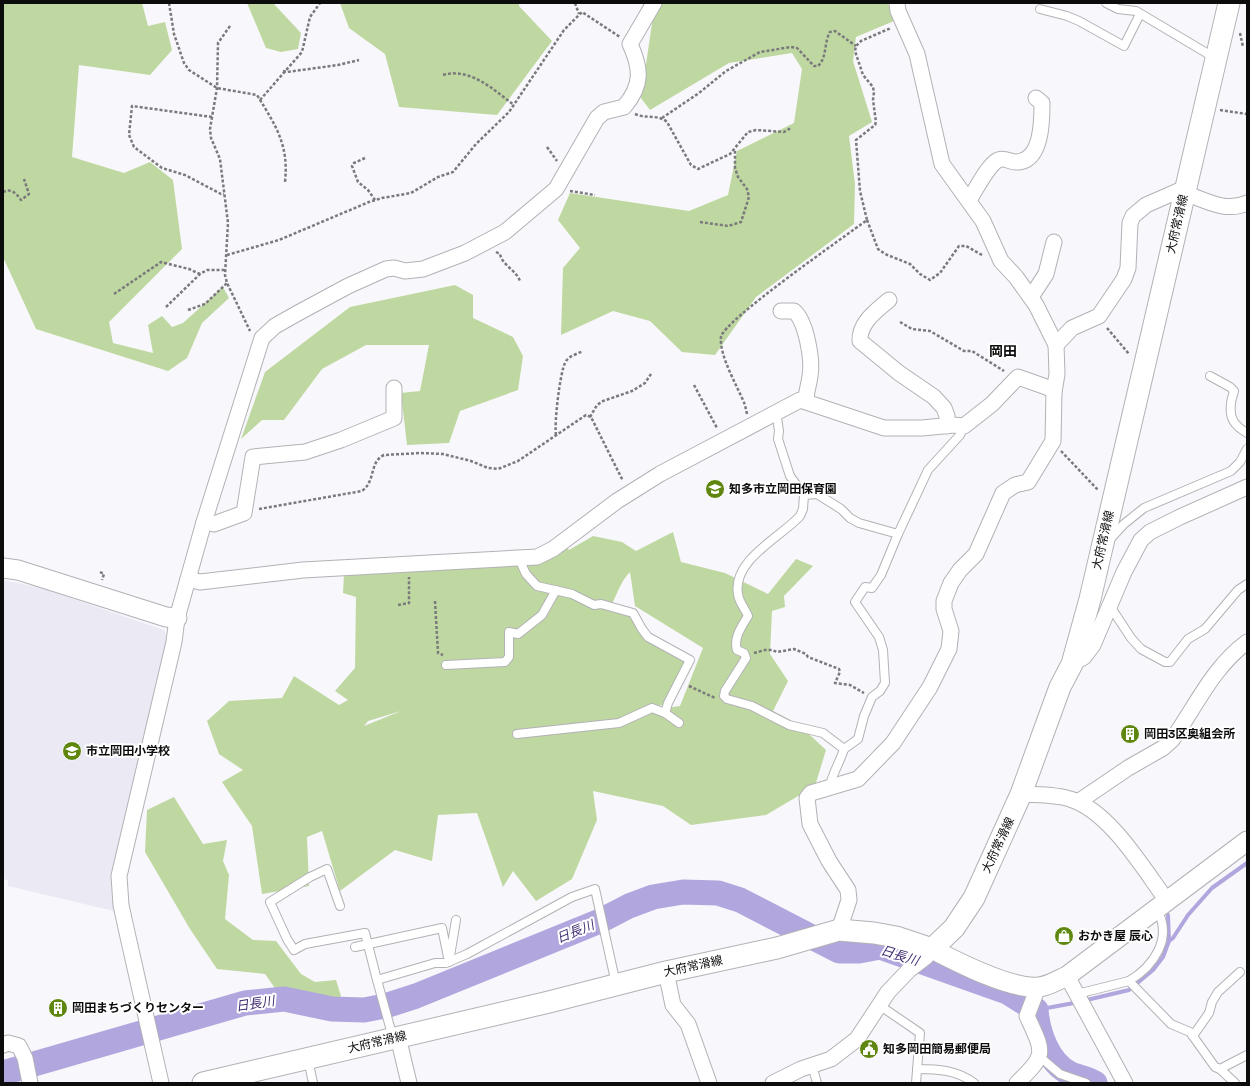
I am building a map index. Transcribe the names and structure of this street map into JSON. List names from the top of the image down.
{
  "streets": {
    "main road": ["大府常滑線"]
  },
  "districts": ["岡田"],
  "water": ["日長川"],
  "places": {
    "school or university": ["知多市立岡田保育園", "市立岡田小学校"],
    "building": ["岡田3区奥組会所", "岡田まちづくりセンター"],
    "shop": ["おかき屋 辰心"],
    "public building": ["知多岡田簡易郵便局"]
  }
}
